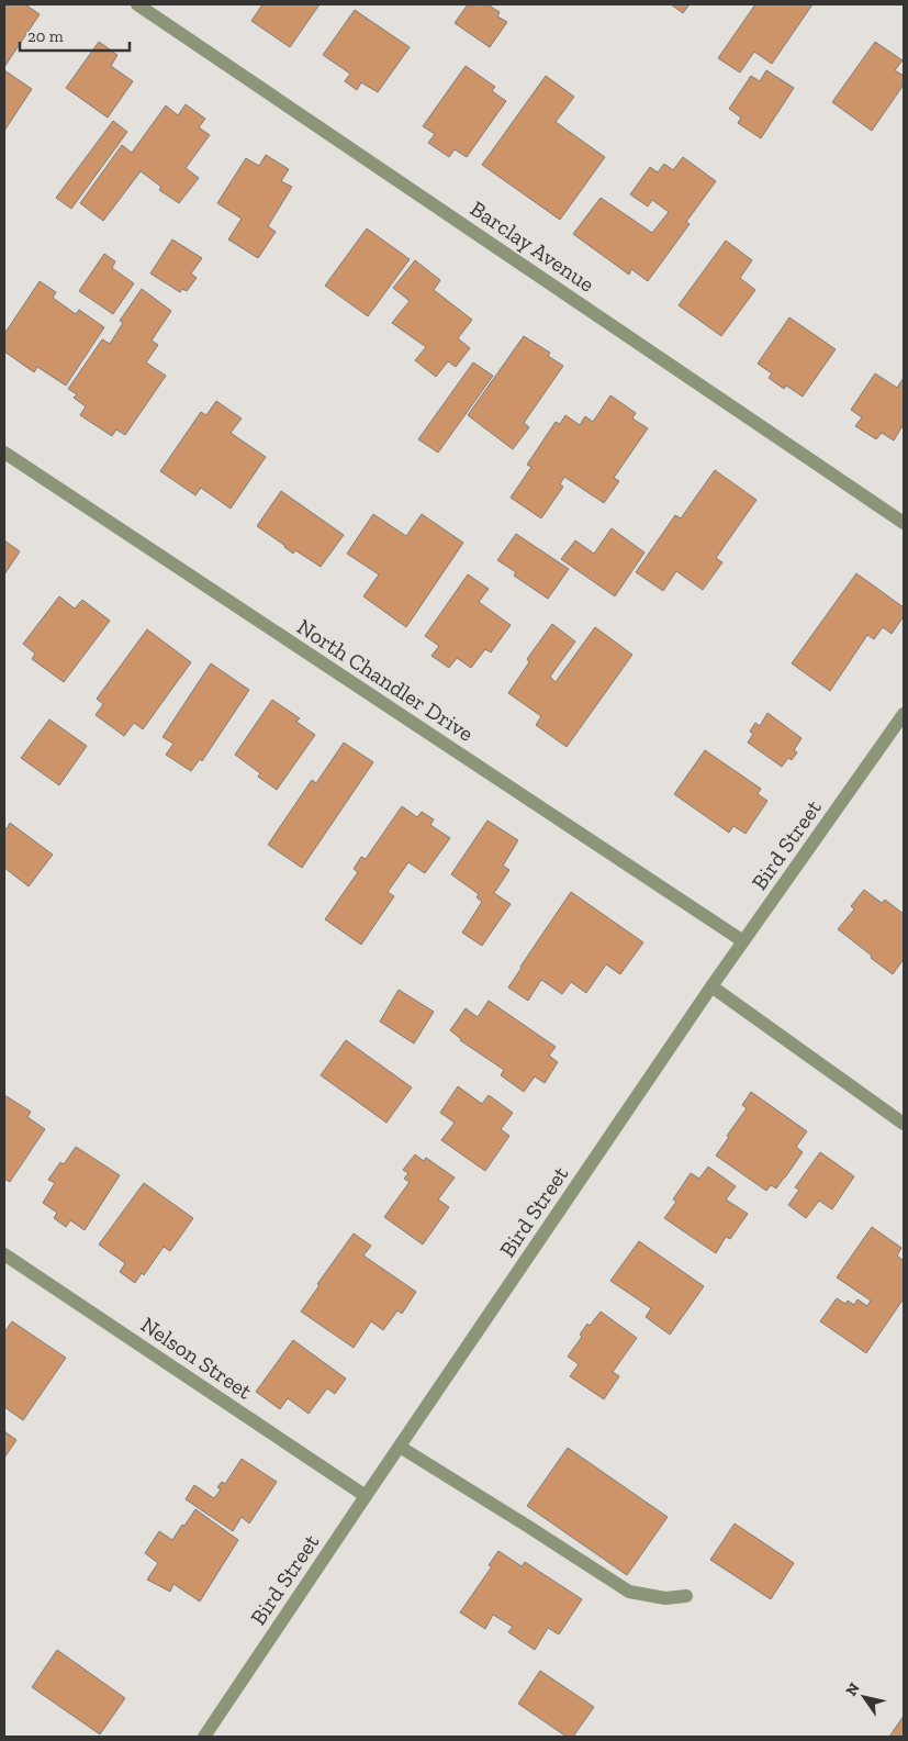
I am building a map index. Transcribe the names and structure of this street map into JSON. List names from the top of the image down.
{
  "streets": {
    "street": [
      "Barclay Avenue",
      "North Chandler Drive",
      "Bird Street",
      "Nelson Street"
    ]
  },
  "crossings": [
    ["North Chandler Drive", "Bird Street"],
    ["Bird Street", "Nelson Street"]
  ],
  "scale_bar": "20 m",
  "north": "top left"
}
